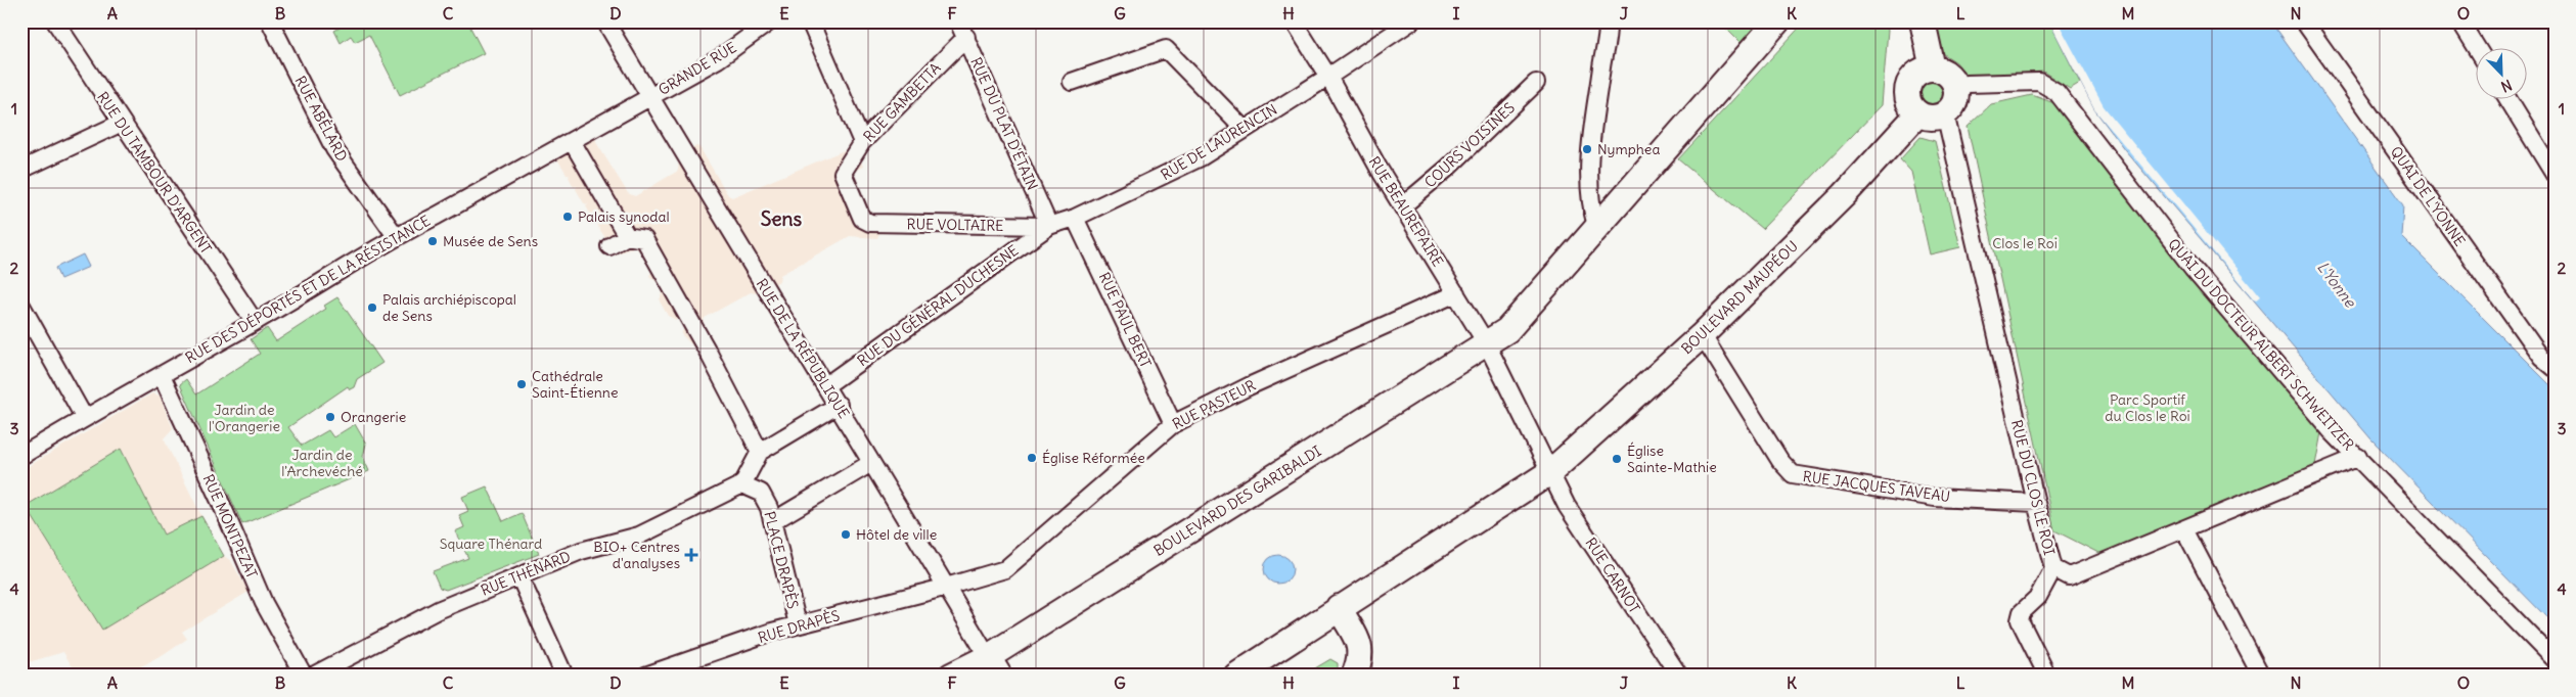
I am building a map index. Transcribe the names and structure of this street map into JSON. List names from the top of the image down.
{
  "streets": {
    "main road": ["BOULEVARD MAUPÉOU", "BOULEVARD DES GARIBALDI"],
    "street": [
      "GRANDE RUE",
      "RUE GAMBETTA",
      "RUE ABÉLARD",
      "RUE DU PLAT D'ÉTAIN",
      "RUE DE LAURENCIN",
      "COURS VOISINES",
      "RUE DU TAMBOUR D'ARGENT",
      "QUAI DE L'YONNE",
      "RUE BEAUREPAIRE",
      "RUE VOLTAIRE",
      "RUE DES DÉPORTÉS ET DE LA RÉSISTANCE",
      "RUE DU GÉNÉRAL DUCHESNE",
      "RUE PAUL BERT",
      "QUAI DU DOCTEUR ALBERT SCHWEITZER",
      "RUE DE LA RÉPUBLIQUE",
      "RUE PASTEUR",
      "RUE JACQUES TAVEAU",
      "RUE DU CLOS LE ROI",
      "RUE MONTPEZAT",
      "PLACE DRAPÈS",
      "RUE THÉNARD",
      "RUE CARNOT",
      "RUE DRAPÈS"
    ]
  },
  "crossings": [
    ["GRANDE RUE", "RUE DES DÉPORTÉS ET DE LA RÉSISTANCE"],
    ["GRANDE RUE", "RUE DE LA RÉPUBLIQUE"],
    ["RUE GAMBETTA", "RUE DU PLAT D'ÉTAIN"],
    ["RUE GAMBETTA", "RUE VOLTAIRE"],
    ["RUE ABÉLARD", "RUE DES DÉPORTÉS ET DE LA RÉSISTANCE"],
    ["RUE DU PLAT D'ÉTAIN", "RUE DE LAURENCIN"],
    ["RUE DU PLAT D'ÉTAIN", "RUE VOLTAIRE"],
    ["RUE DU PLAT D'ÉTAIN", "RUE DU GÉNÉRAL DUCHESNE"],
    ["RUE DE LAURENCIN", "RUE BEAUREPAIRE"],
    ["RUE DE LAURENCIN", "RUE VOLTAIRE"],
    ["RUE DE LAURENCIN", "RUE DU GÉNÉRAL DUCHESNE"],
    ["RUE DE LAURENCIN", "RUE PAUL BERT"],
    ["COURS VOISINES", "RUE BEAUREPAIRE"],
    ["RUE DU TAMBOUR D'ARGENT", "RUE DES DÉPORTÉS ET DE LA RÉSISTANCE"],
    ["RUE BEAUREPAIRE", "RUE PASTEUR"],
    ["RUE BEAUREPAIRE", "BOULEVARD DES GARIBALDI"],
    ["RUE BEAUREPAIRE", "RUE CARNOT"],
    ["RUE VOLTAIRE", "RUE DU GÉNÉRAL DUCHESNE"],
    ["RUE DES DÉPORTÉS ET DE LA RÉSISTANCE", "RUE DE LA RÉPUBLIQUE"],
    ["RUE DES DÉPORTÉS ET DE LA RÉSISTANCE", "RUE MONTPEZAT"],
    ["BOULEVARD MAUPÉOU", "QUAI DU DOCTEUR ALBERT SCHWEITZER"],
    ["BOULEVARD MAUPÉOU", "RUE JACQUES TAVEAU"],
    ["BOULEVARD MAUPÉOU", "RUE DU CLOS LE ROI"],
    ["BOULEVARD MAUPÉOU", "RUE CARNOT"],
    ["RUE DU GÉNÉRAL DUCHESNE", "RUE DE LA RÉPUBLIQUE"],
    ["RUE PAUL BERT", "RUE PASTEUR"],
    ["QUAI DU DOCTEUR ALBERT SCHWEITZER", "RUE DU CLOS LE ROI"],
    ["RUE DE LA RÉPUBLIQUE", "RUE PASTEUR"],
    ["RUE DE LA RÉPUBLIQUE", "BOULEVARD DES GARIBALDI"],
    ["RUE DE LA RÉPUBLIQUE", "RUE DRAPÈS"],
    ["RUE PASTEUR", "RUE DRAPÈS"],
    ["RUE JACQUES TAVEAU", "RUE DU CLOS LE ROI"],
    ["BOULEVARD DES GARIBALDI", "RUE CARNOT"],
    ["PLACE DRAPÈS", "RUE THÉNARD"],
    ["PLACE DRAPÈS", "RUE DRAPÈS"]
  ],
  "districts": ["Sens"],
  "water": ["L'Yonne"],
  "parks": [
    "Clos le Roi",
    "Parc Sportif du Clos le Roi",
    "Jardin de l'Orangerie",
    "Jardin de l'Archevéché",
    "Square Thénard"
  ],
  "places": {
    "other": [
      "Nymphea",
      "Palais synodal",
      "Musée de Sens",
      "Palais archiépiscopal de Sens",
      "Cathédrale Saint-Étienne",
      "Orangerie",
      "Église Réformée",
      "Église Sainte-Mathie",
      "Hôtel de ville"
    ],
    "health": ["BIO+ Centres d'analyses"]
  },
  "north": "bottom right",
  "grid": {
    "columns": [
      "A",
      "B",
      "C",
      "D",
      "E",
      "F",
      "G",
      "H",
      "I",
      "J",
      "K",
      "L",
      "M",
      "N",
      "O"
    ],
    "rows": [
      "1",
      "2",
      "3",
      "4"
    ]
  }
}
